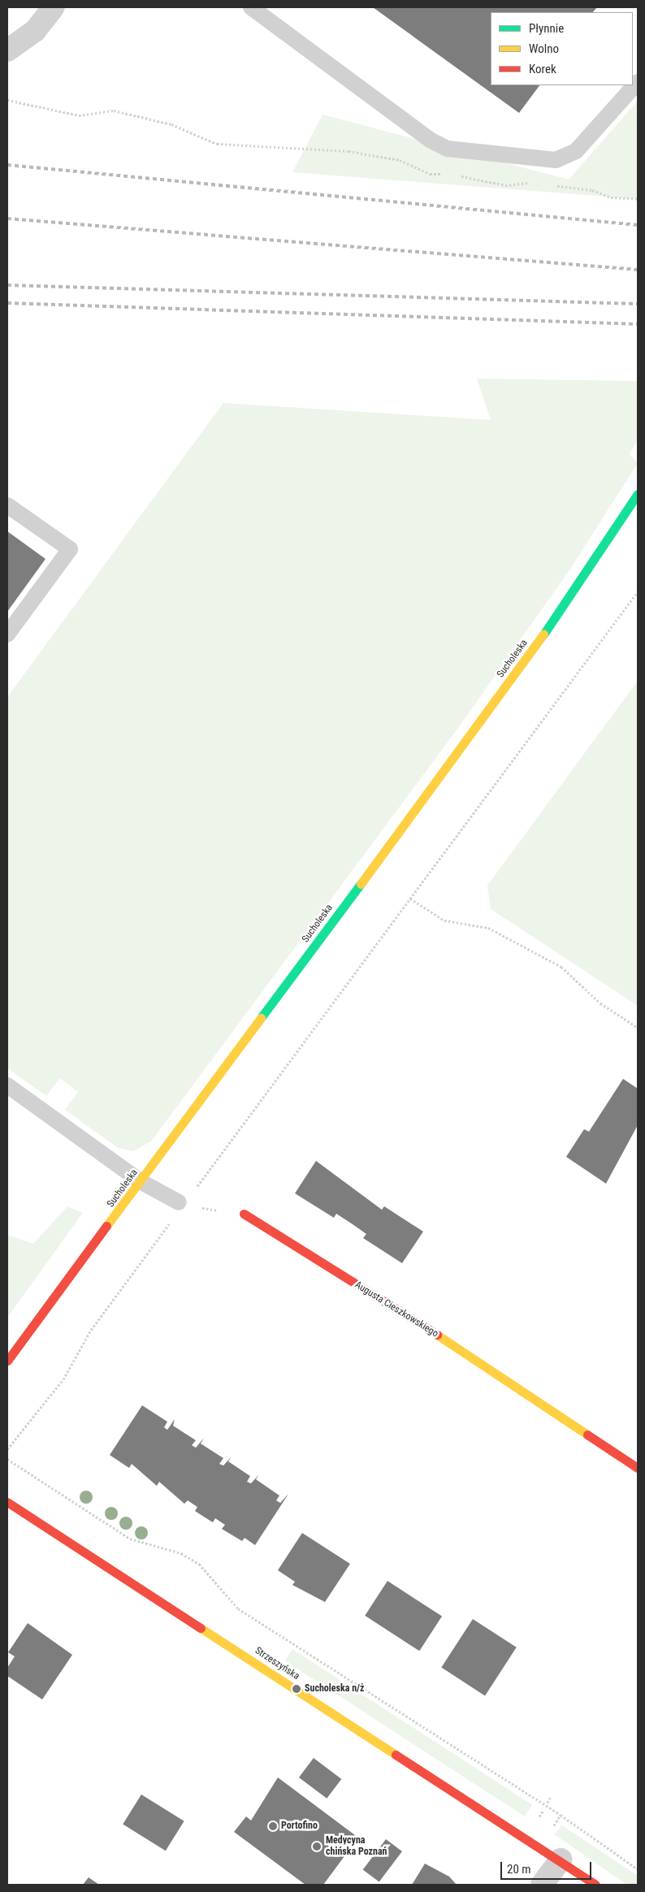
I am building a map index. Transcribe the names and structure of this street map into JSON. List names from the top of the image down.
{
  "streets": {
    "street": ["Sucholeska", "Augusta Cieszkowskiego", "Strzeszyńska"]
  },
  "places": ["Sucholeska n/ż", "Portofino", "Medycyna chińska Poznań"],
  "legend": ["Płynnie", "Wolno", "Korek"],
  "scale_bar": "20 m"
}
